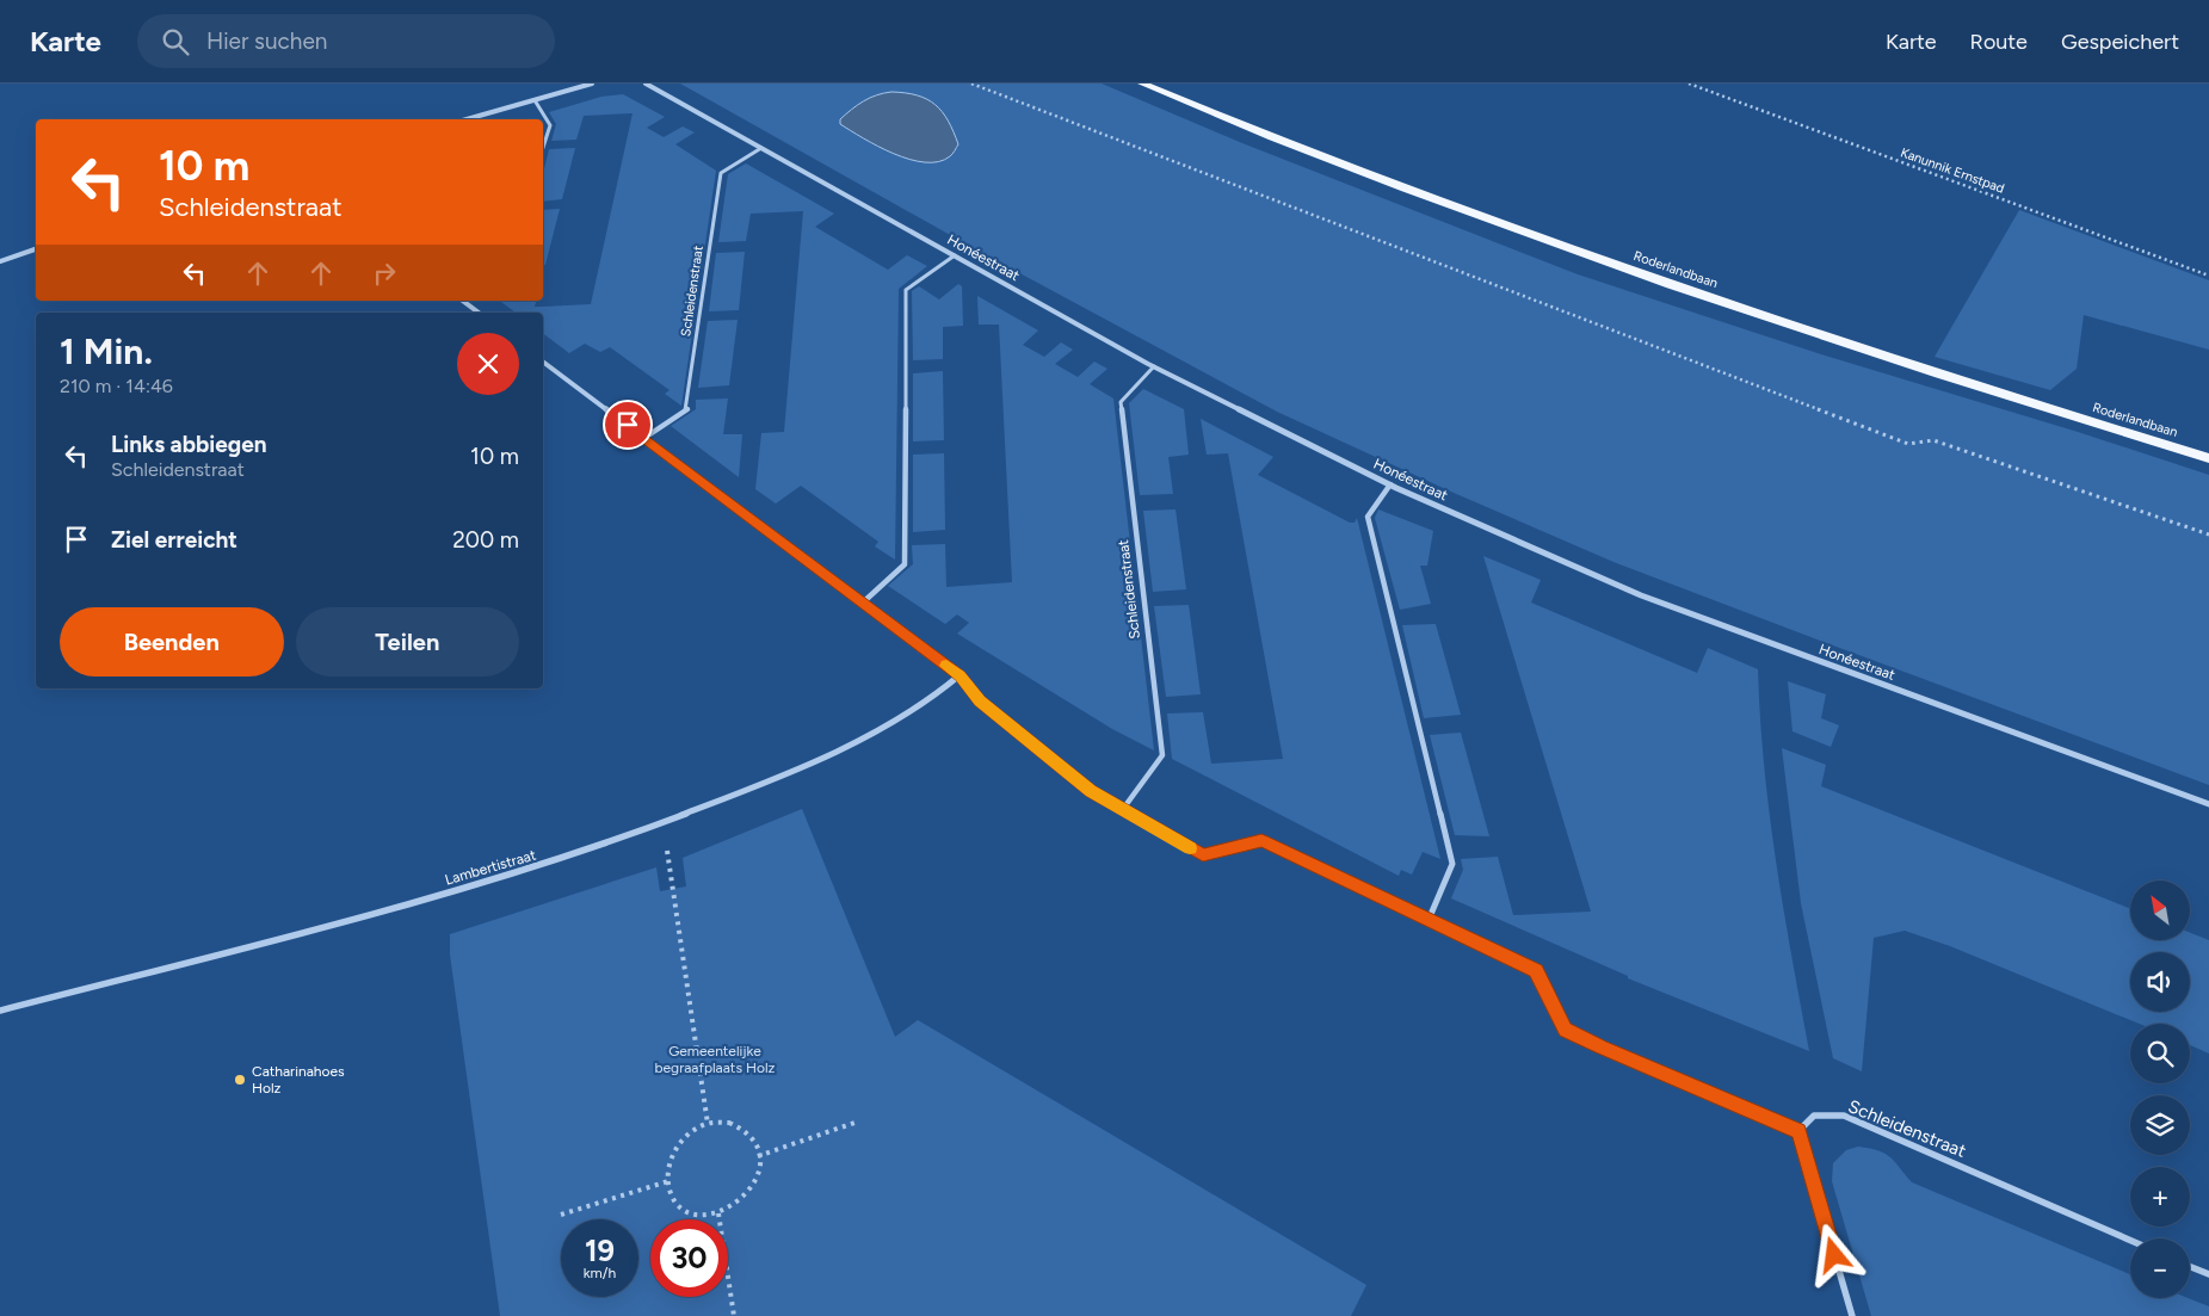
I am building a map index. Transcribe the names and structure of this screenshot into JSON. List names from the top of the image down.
{
  "streets": {
    "main road": ["Roderlandbaan"],
    "street": ["Honéestraat", "Schleidenstraat", "Lambertistraat"],
    "path": ["Kanunnik Ernstpad"]
  },
  "crossings": [
    ["Honéestraat", "Schleidenstraat"]
  ],
  "parks": ["Gemeentelijke begraafplaats Holz"],
  "places": ["Catharinahoes Holz"],
  "north": "top left",
  "page": {
    "header": "Karte",
    "search": "Hier suchen",
    "nav": ["Karte", "Route", "Gespeichert"],
    "turn": ["10 m", "Schleidenstraat"],
    "heading": ["1 Min.", "210 m · 14:46"],
    "list": [
      {
        "name": "Links abbiegen",
        "note": "Schleidenstraat",
        "value": "10 m"
      },
      {
        "name": "Ziel erreicht",
        "value": "200 m"
      }
    ],
    "buttons": ["Beenden", "Teilen"],
    "map_buttons": ["+", "−"],
    "speed": "19 km/h",
    "limit": "30"
  }
}
